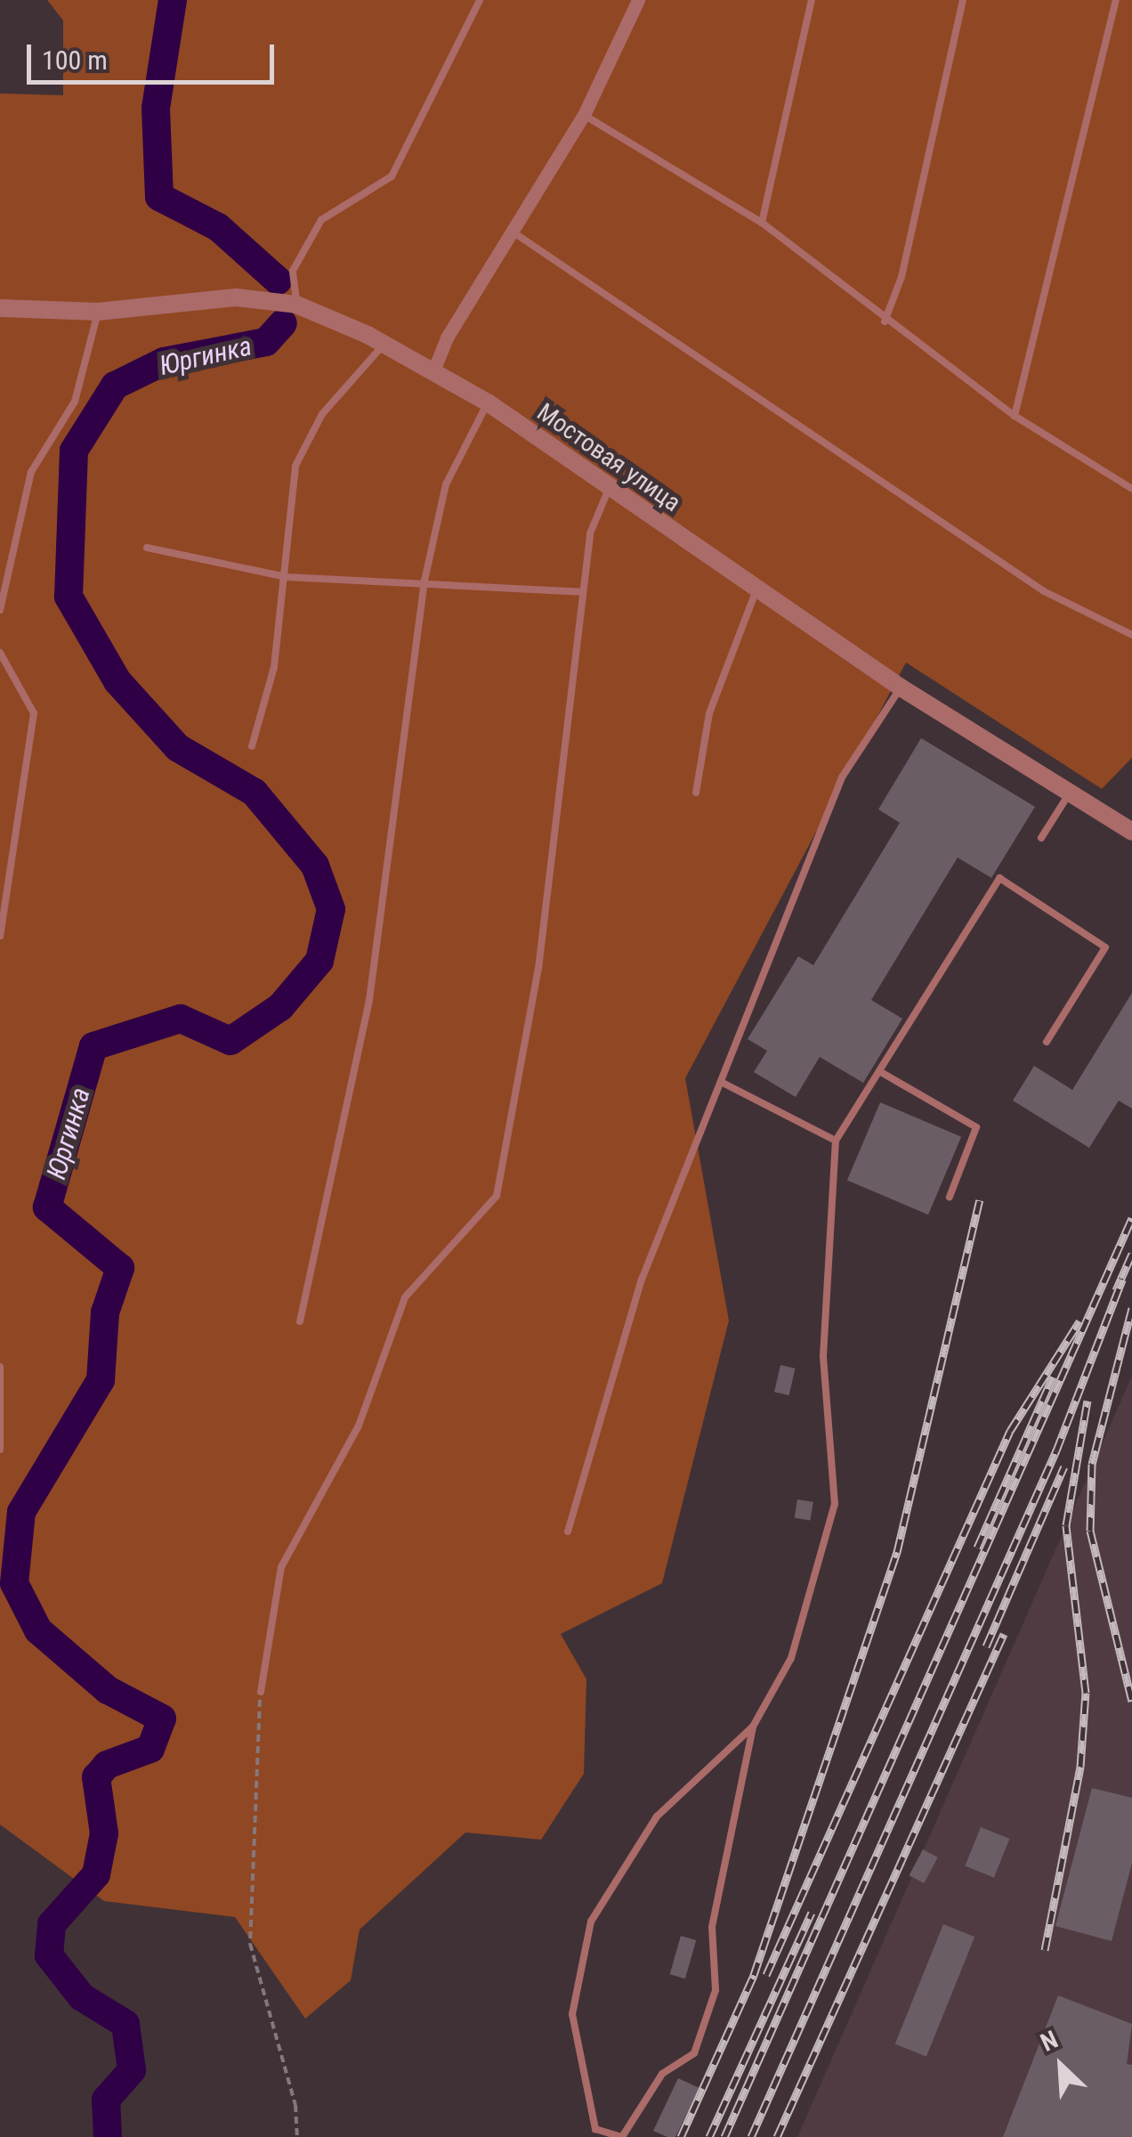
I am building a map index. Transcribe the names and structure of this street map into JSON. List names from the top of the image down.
{
  "streets": {
    "street": ["Мостовая улица"]
  },
  "water": ["Юргинка"],
  "scale_bar": "100 m",
  "north": "top left"
}
